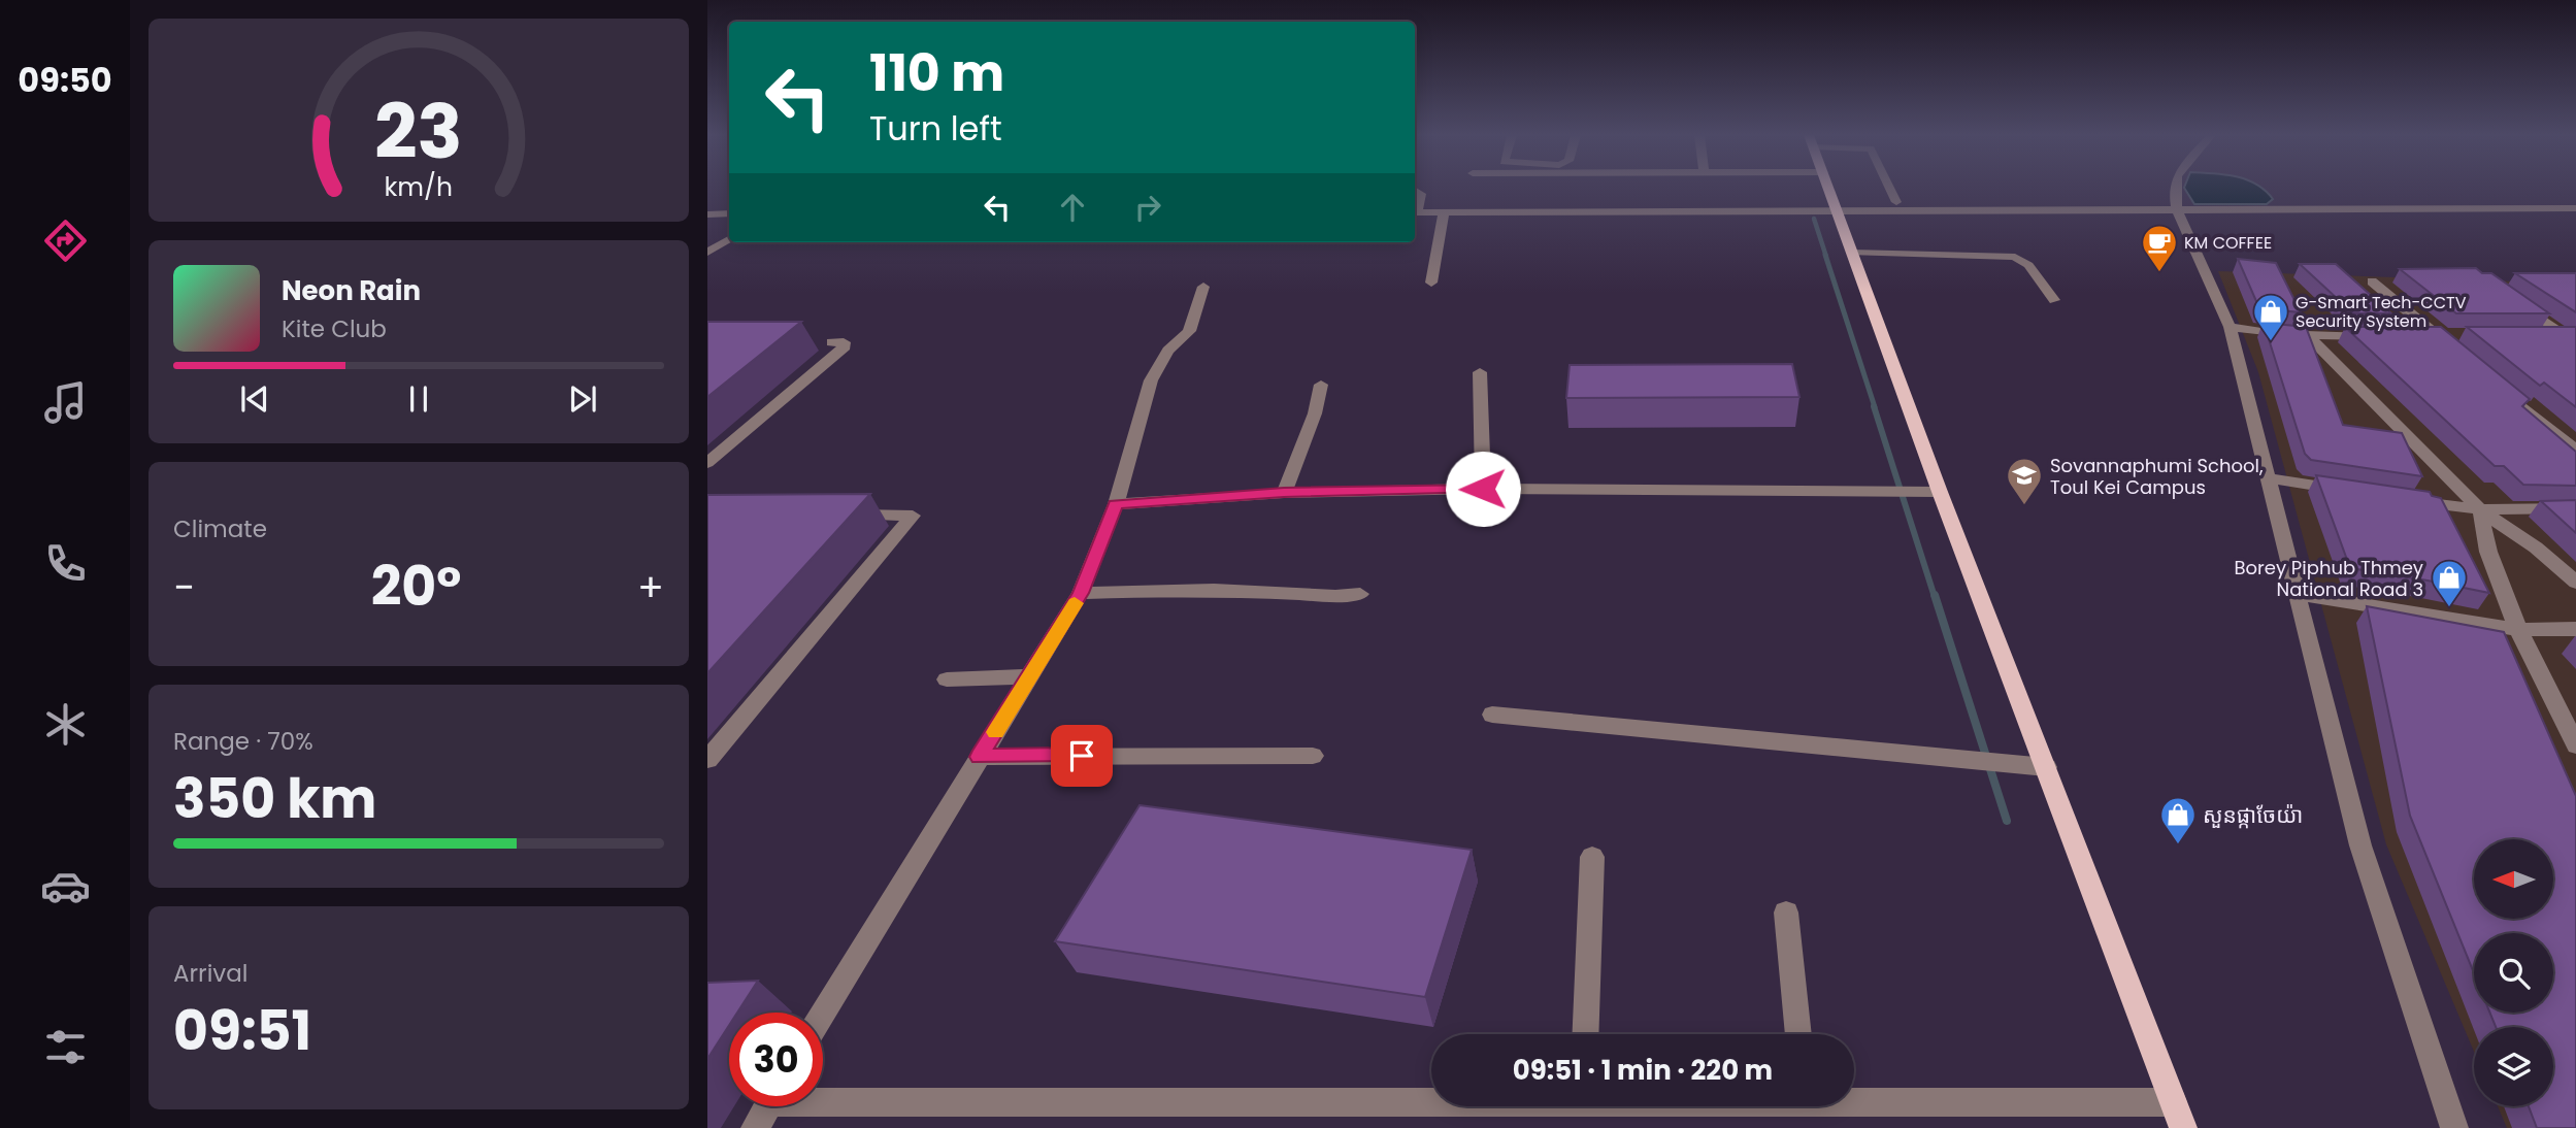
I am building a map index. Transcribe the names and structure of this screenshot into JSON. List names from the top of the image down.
{
  "places": {
    "cafe": ["KM COFFEE"],
    "shop": ["G-Smart Tech-CCTV Security System", "Borey Piphub Thmey National Road 3", "សួនផ្កាចែយ៉ា"],
    "school or university": ["Sovannaphumi School, Toul Kei Campus"]
  },
  "north": "left",
  "page": {
    "tabs": "09:50",
    "turn": ["110 m", "Turn left"],
    "song": ["Neon Rain", "Kite Club"],
    "tile": [
      "Climate",
      ["Range · 70%", "350 km"],
      ["Arrival", "09:51"]
    ],
    "heat": ["−", "20°", "+"],
    "limit": "30",
    "trip": "09:51 · 1 min · 220 m",
    "gauge": ["23", "km/h"]
  }
}
